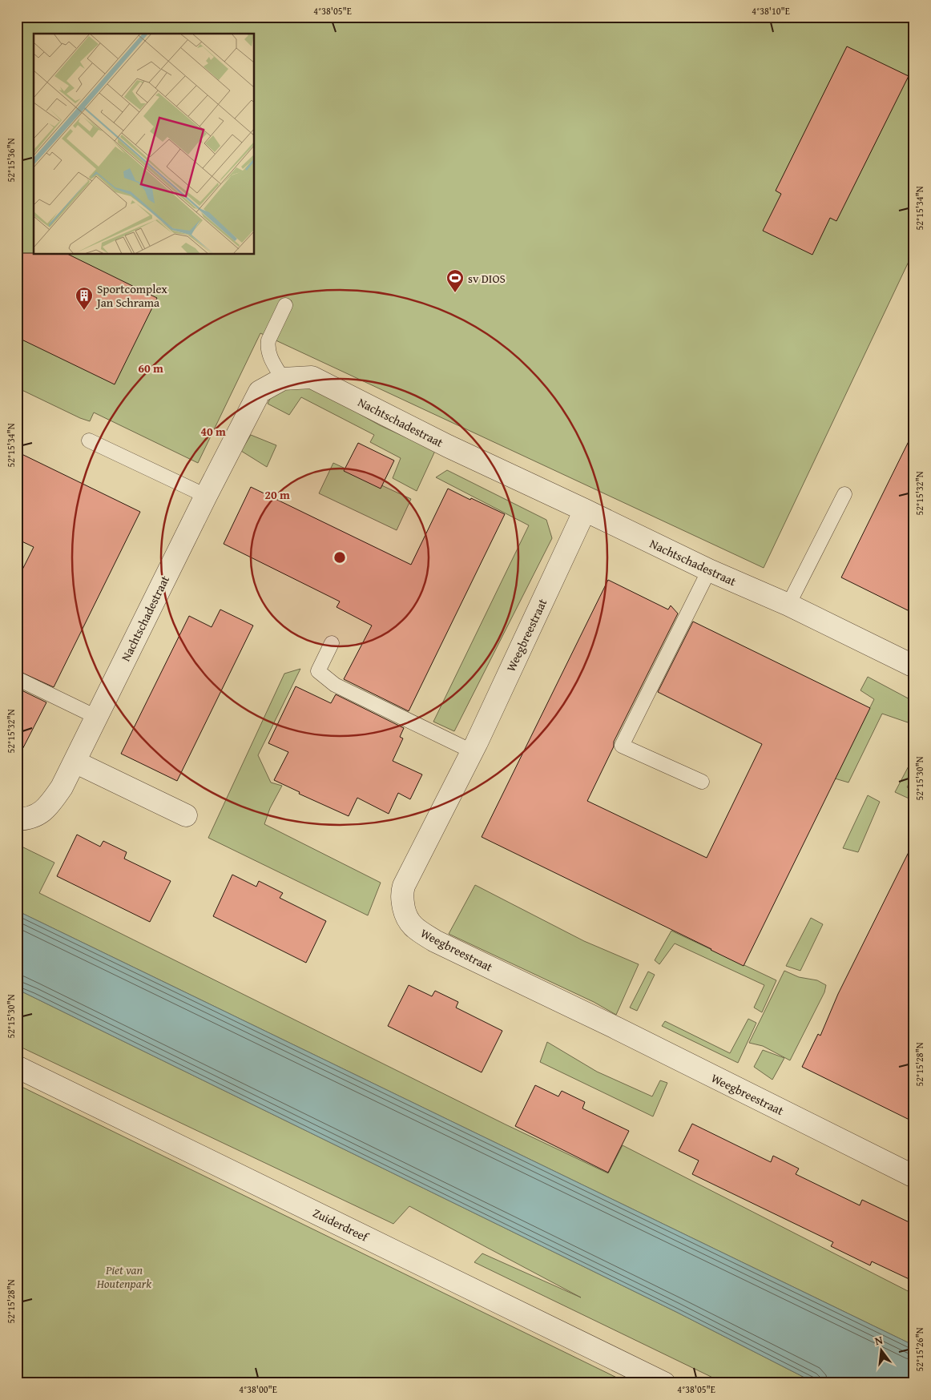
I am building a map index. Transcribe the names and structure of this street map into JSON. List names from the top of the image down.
{
  "streets": {
    "street": ["Nachtschadestraat", "Weegbreestraat", "Zuiderdreef"]
  },
  "crossings": [
    ["Nachtschadestraat", "Weegbreestraat"]
  ],
  "parks": ["Piet van Houtenpark"],
  "places": {
    "sports": ["sv DIOS"],
    "building": ["Sportcomplex Jan Schrama"]
  },
  "north": "top",
  "coordinates": [
    "4°38'05\"E",
    "4°38'10\"E",
    "52°15'36\"N",
    "52°15'34\"N",
    "52°15'32\"N",
    "52°15'30\"N",
    "52°15'28\"N",
    "52°15'26\"N",
    "4°38'00\"E"
  ],
  "rings": ["60 m", "40 m", "20 m"]
}
